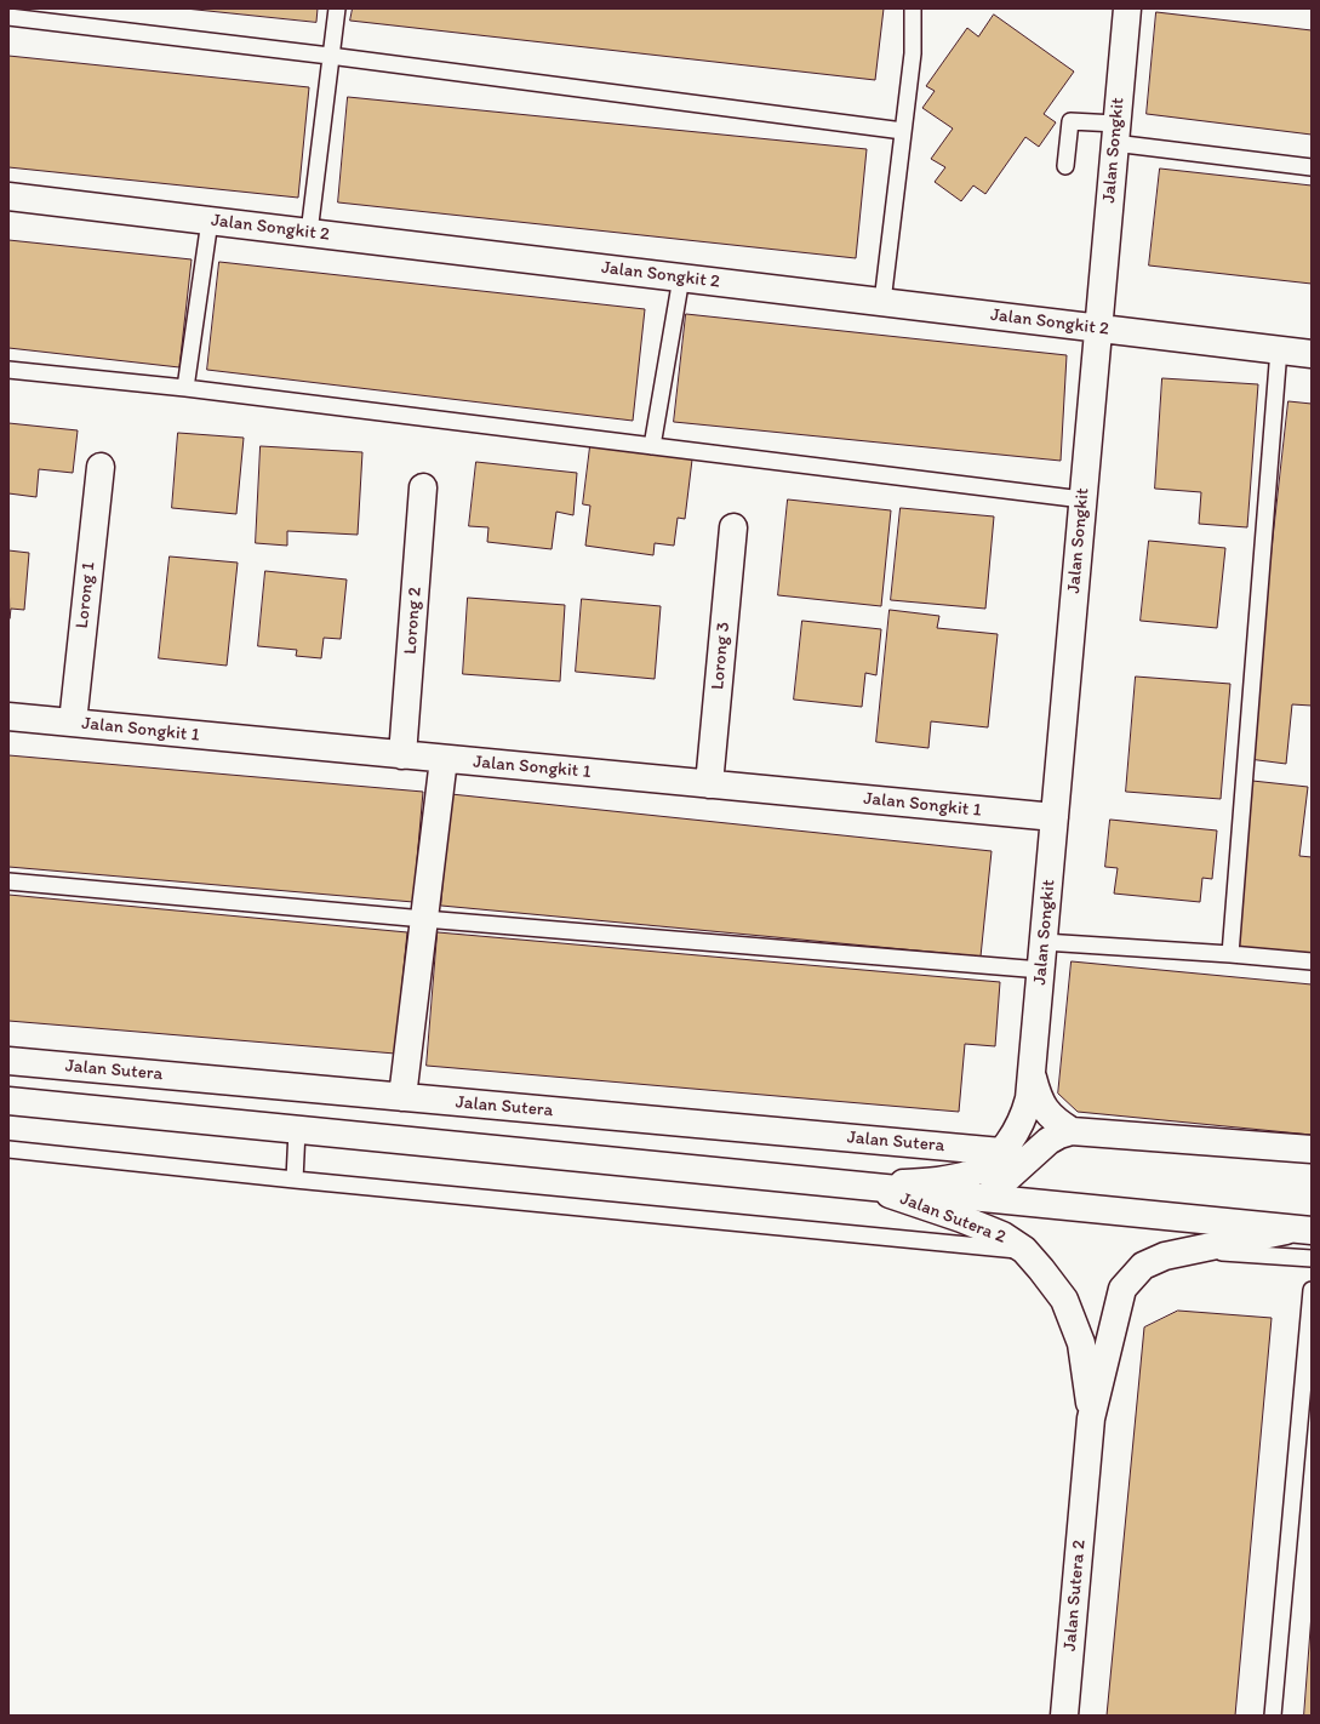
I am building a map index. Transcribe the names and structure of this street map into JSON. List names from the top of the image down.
{
  "streets": {
    "street": [
      "Jalan Songkit",
      "Jalan Songkit 2",
      "Lorong 1",
      "Lorong 2",
      "Lorong 3",
      "Jalan Songkit 1",
      "Jalan Sutera",
      "Jalan Sutera 2"
    ]
  },
  "crossings": [
    ["Jalan Songkit", "Jalan Songkit 2"],
    ["Jalan Songkit", "Jalan Songkit 1"],
    ["Jalan Songkit", "Jalan Sutera"],
    ["Jalan Songkit", "Jalan Sutera 2"],
    ["Lorong 1", "Jalan Songkit 1"],
    ["Lorong 2", "Jalan Songkit 1"],
    ["Lorong 3", "Jalan Songkit 1"]
  ]
}
